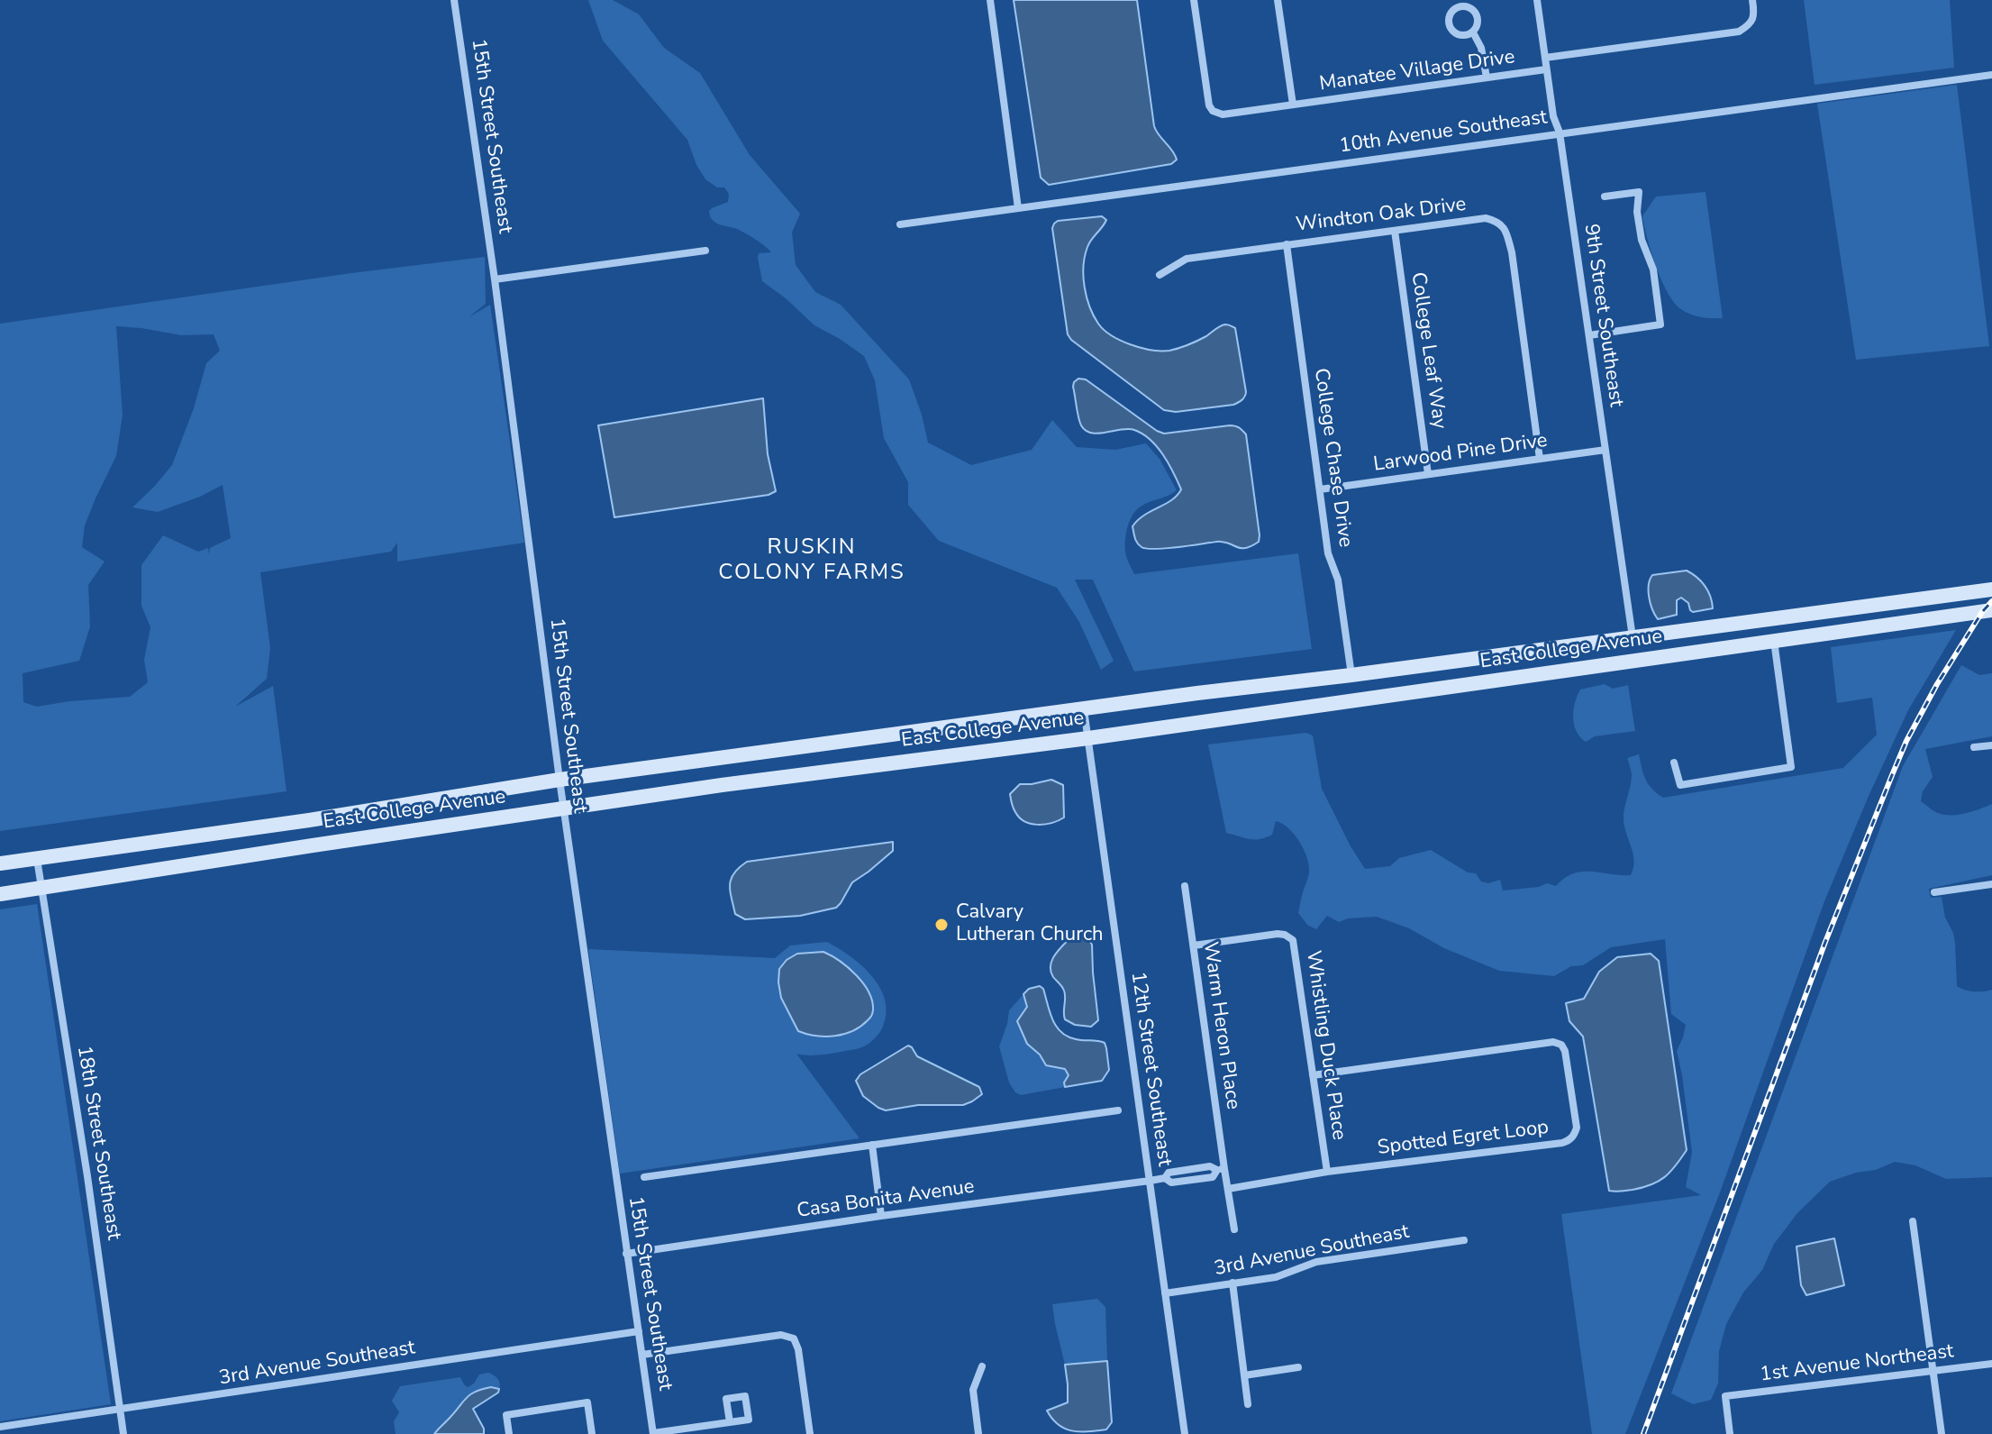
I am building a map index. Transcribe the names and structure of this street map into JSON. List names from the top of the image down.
{
  "streets": {
    "main road": ["East College Avenue"],
    "street": [
      "Manatee Village Drive",
      "10th Avenue Southeast",
      "15th Street Southeast",
      "Windton Oak Drive",
      "9th Street Southeast",
      "College Leaf Way",
      "Larwood Pine Drive",
      "College Chase Drive",
      "Warm Heron Place",
      "Whistling Duck Place",
      "12th Street Southeast",
      "Spotted Egret Loop",
      "18th Street Southeast",
      "Casa Bonita Avenue",
      "3rd Avenue Southeast",
      "1st Avenue Northeast"
    ]
  },
  "crossings": [
    ["Manatee Village Drive", "9th Street Southeast"],
    ["10th Avenue Southeast", "9th Street Southeast"],
    ["15th Street Southeast", "East College Avenue"],
    ["15th Street Southeast", "Casa Bonita Avenue"],
    ["15th Street Southeast", "3rd Avenue Southeast"],
    ["Windton Oak Drive", "College Leaf Way"],
    ["Windton Oak Drive", "Larwood Pine Drive"],
    ["Windton Oak Drive", "College Chase Drive"],
    ["9th Street Southeast", "Larwood Pine Drive"],
    ["9th Street Southeast", "East College Avenue"],
    ["College Leaf Way", "Larwood Pine Drive"],
    ["Larwood Pine Drive", "College Chase Drive"],
    ["College Chase Drive", "East College Avenue"],
    ["East College Avenue", "12th Street Southeast"],
    ["East College Avenue", "18th Street Southeast"],
    ["Warm Heron Place", "Whistling Duck Place"],
    ["Warm Heron Place", "Spotted Egret Loop"],
    ["Warm Heron Place", "Casa Bonita Avenue"],
    ["Whistling Duck Place", "Spotted Egret Loop"],
    ["12th Street Southeast", "Casa Bonita Avenue"],
    ["12th Street Southeast", "3rd Avenue Southeast"],
    ["18th Street Southeast", "3rd Avenue Southeast"]
  ],
  "districts": ["RUSKIN COLONY FARMS"],
  "places": ["Calvary Lutheran Church"]
}
